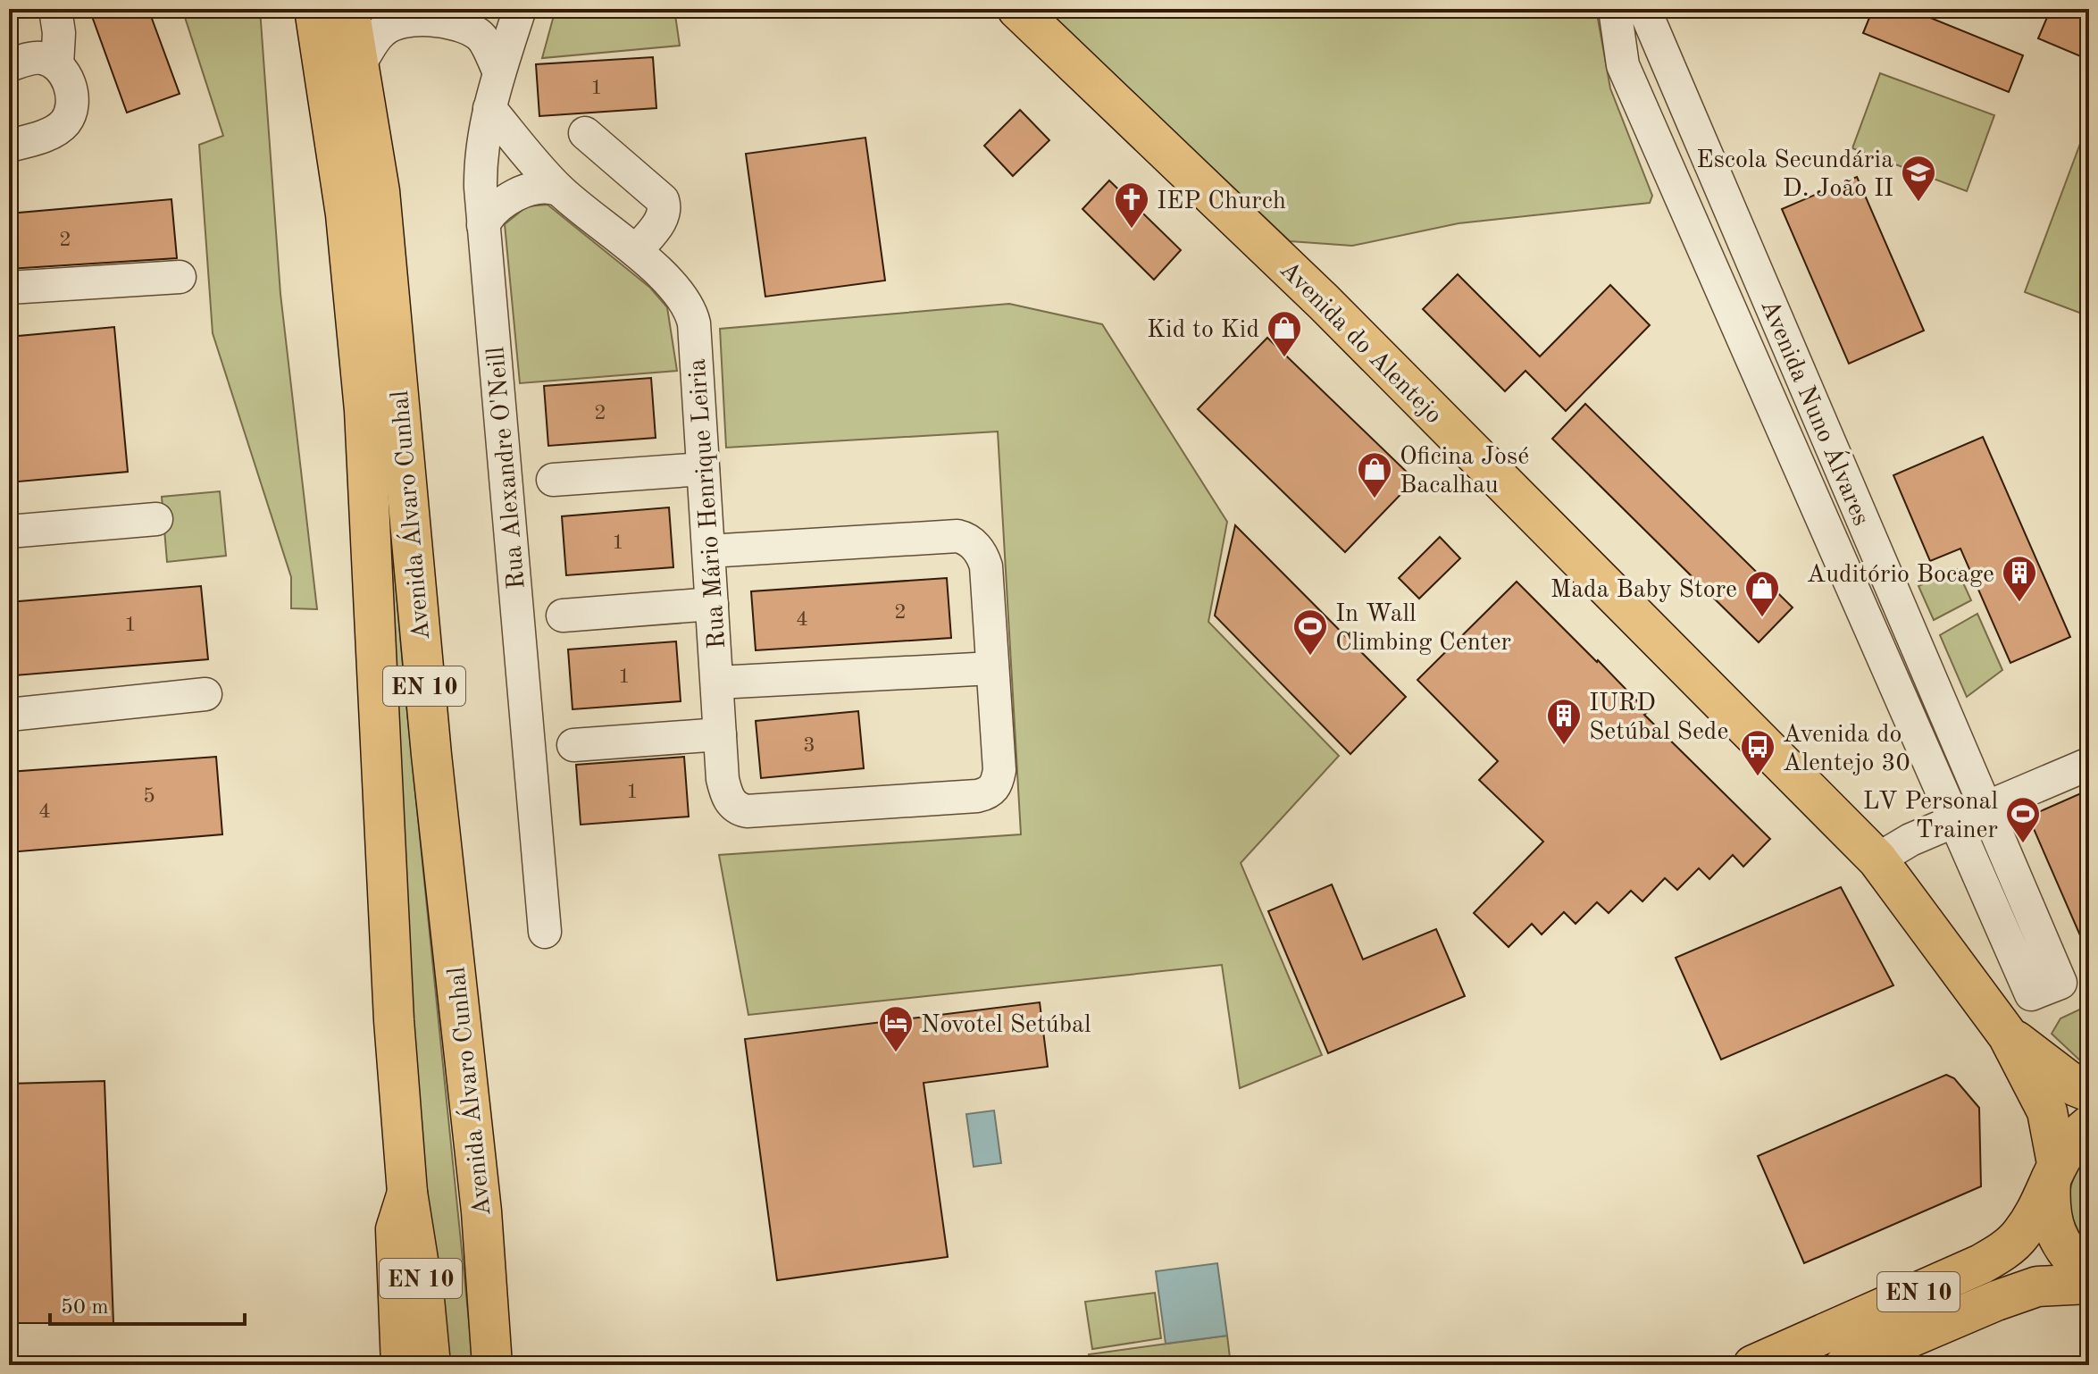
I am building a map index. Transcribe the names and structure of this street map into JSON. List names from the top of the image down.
{
  "streets": {
    "main road": ["Avenida do Alentejo", "Avenida Álvaro Cunhal", "EN 10"],
    "street": ["Avenida Nuno Álvares", "Rua Alexandre O'Neill", "Rua Mário Henrique Leiria"]
  },
  "crossings": [
    ["Avenida do Alentejo", "EN 10"],
    ["Rua Alexandre O'Neill", "Rua Mário Henrique Leiria"]
  ],
  "places": {
    "school or university": ["Escola Secundária D. João II"],
    "church": ["IEP Church"],
    "shop": ["Kid to Kid", "Oficina José Bacalhau", "Mada Baby Store"],
    "building": ["Auditório Bocage", "IURD Setúbal Sede"],
    "sports": ["In Wall Climbing Center", "LV Personal Trainer"],
    "bus stop": ["Avenida do Alentejo 30"],
    "hotel": ["Novotel Setúbal"]
  },
  "house_numbers": [
    "1",
    "2",
    "2",
    "1",
    "2",
    "4",
    "1",
    "1",
    "3",
    "1",
    "5",
    "4"
  ],
  "scale_bar": "50 m"
}
